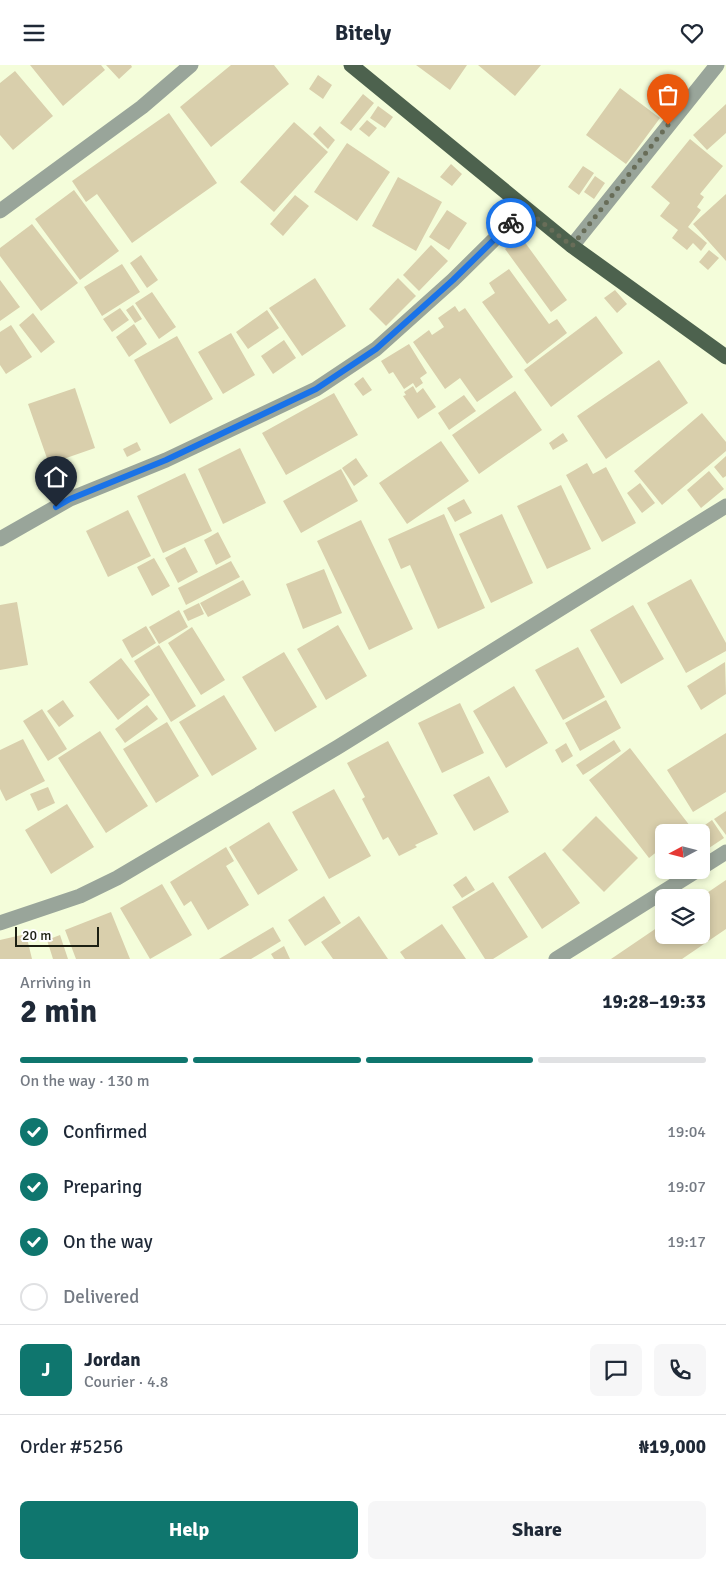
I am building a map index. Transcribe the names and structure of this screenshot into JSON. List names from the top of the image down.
{
  "scale_bar": "20 m",
  "north": "left",
  "page": {
    "header": "Bitely",
    "scale": "20 m",
    "heading": ["2 min", "Arriving in", "19:28–19:33"],
    "panel": [
      "Jordan",
      "Courier · 4.8",
      "Order #5256",
      "₦19,000"
    ],
    "bar": "On the way · 130 m",
    "list": [
      ["Confirmed", "19:04"],
      ["Preparing", "19:07"],
      ["On the way", "19:17"],
      "Delivered"
    ],
    "round": "J",
    "buttons": ["Help", "Share"]
  }
}
